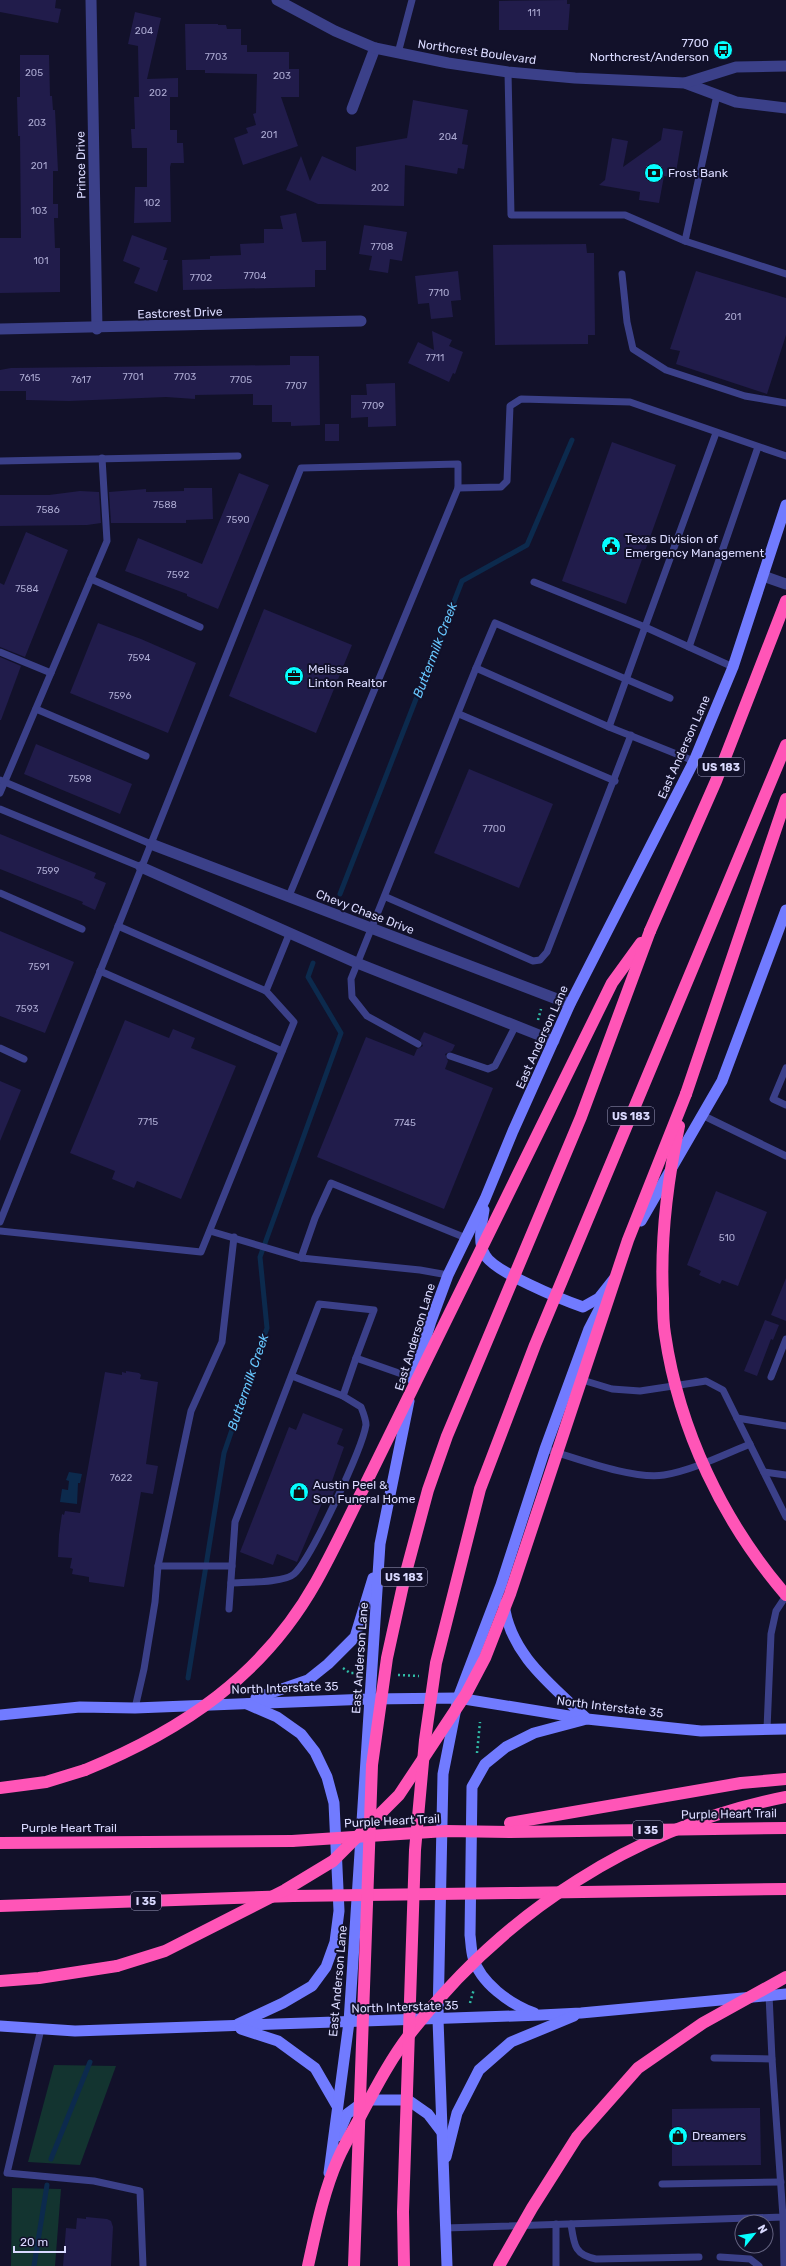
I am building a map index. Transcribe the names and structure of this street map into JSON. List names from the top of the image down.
{
  "streets": {
    "highway": ["US 183", "Purple Heart Trail", "I 35"],
    "main road": ["East Anderson Lane", "North Interstate 35"],
    "street": [
      "Northcrest Boulevard",
      "Prince Drive",
      "Eastcrest Drive",
      "Chevy Chase Drive"
    ]
  },
  "crossings": [
    ["Prince Drive", "Eastcrest Drive"],
    ["East Anderson Lane", "Chevy Chase Drive"],
    ["East Anderson Lane", "North Interstate 35"]
  ],
  "water": ["Buttermilk Creek"],
  "places": {
    "bus stop": ["7700 Northcrest/Anderson"],
    "bank": ["Frost Bank"],
    "public building": ["Texas Division of Emergency Management"],
    "office": ["Melissa Linton Realtor"],
    "shop": ["Austin Peel & Son Funeral Home", "Dreamers"]
  },
  "house_numbers": [
    "111",
    "204",
    "7703",
    "205",
    "203",
    "202",
    "203",
    "201",
    "204",
    "201",
    "202",
    "102",
    "103",
    "7708",
    "101",
    "7704",
    "7702",
    "7710",
    "201",
    "7711",
    "7701",
    "7703",
    "7615",
    "7617",
    "7705",
    "7707",
    "7709",
    "7588",
    "7586",
    "7590",
    "7592",
    "7584",
    "7594",
    "7596",
    "7598",
    "7700",
    "7599",
    "7591",
    "7593",
    "7715",
    "7745",
    "510",
    "7622"
  ],
  "scale_bar": "20 m",
  "north": "top right"
}
